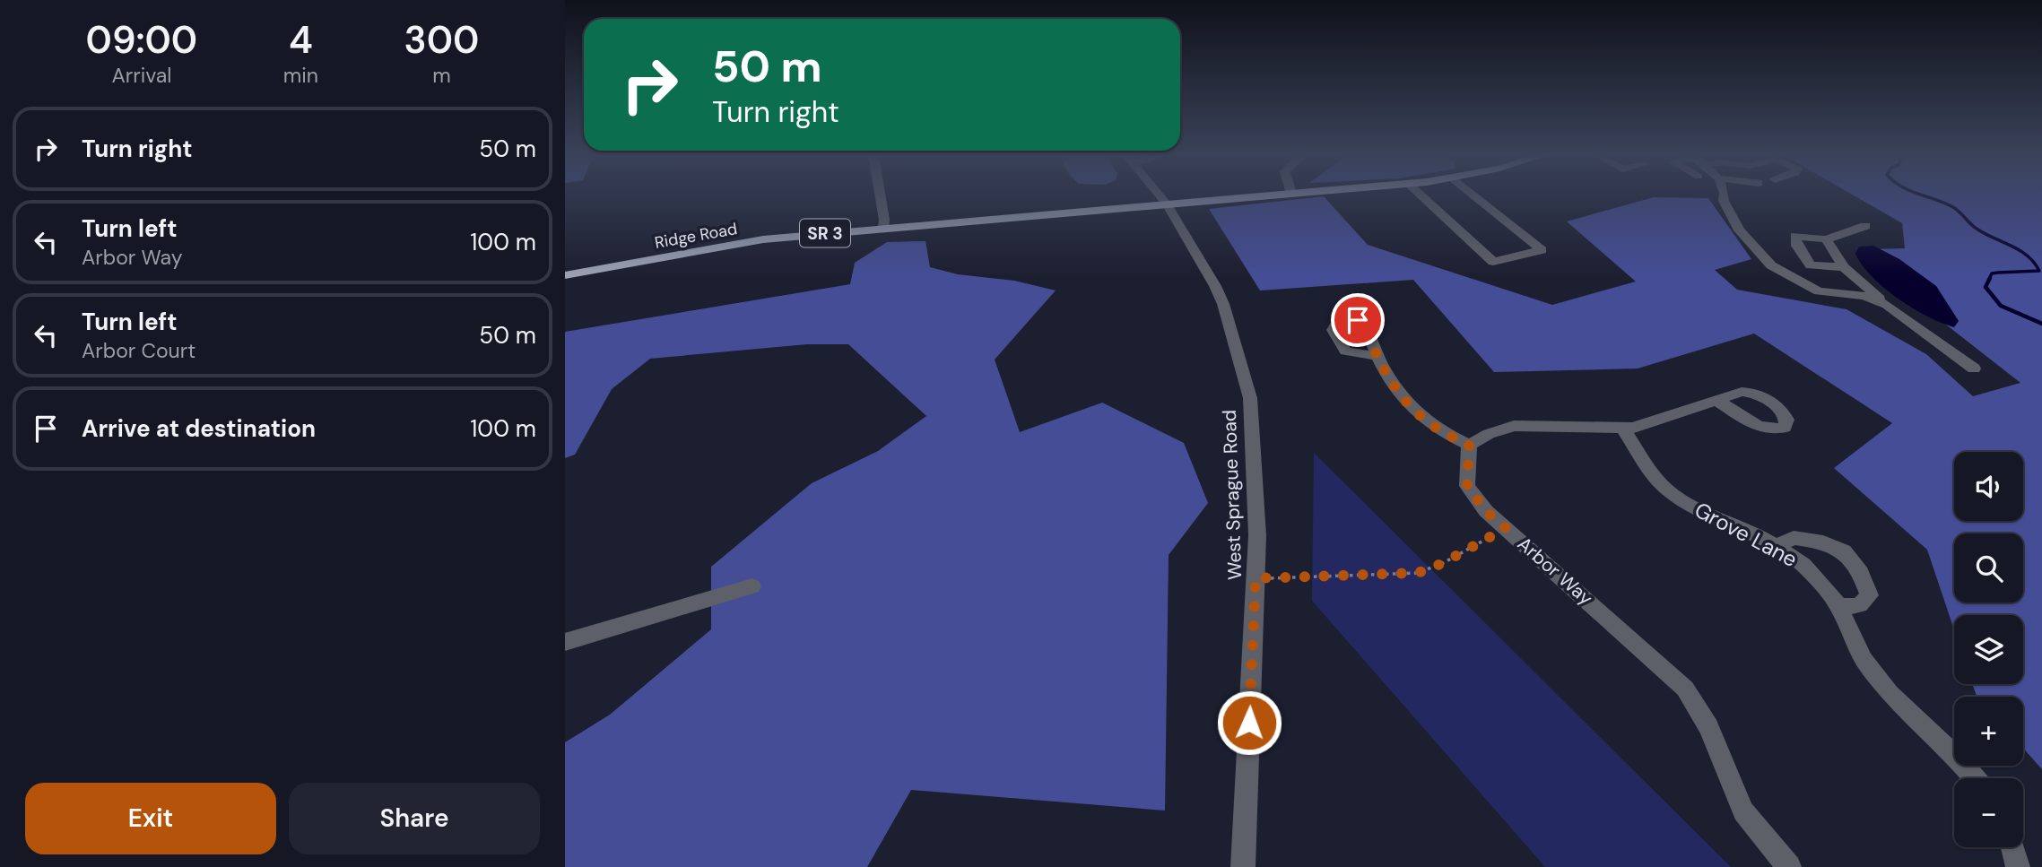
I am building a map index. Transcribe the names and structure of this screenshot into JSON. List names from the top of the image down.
{
  "streets": {
    "main road": ["SR 3", "Ridge Road"],
    "street": ["West Sprague Road", "Grove Lane", "Arbor Way"]
  },
  "crossings": [
    ["Ridge Road", "West Sprague Road"]
  ],
  "page": {
    "eta": [
      "09:00",
      "Arrival",
      "4",
      "min",
      "300",
      "m"
    ],
    "turn": ["50 m", "Turn right"],
    "list": [
      {
        "name": "Turn right",
        "value": "50 m"
      },
      {
        "name": "Turn left",
        "note": "Arbor Way",
        "value": "100 m"
      },
      {
        "name": "Turn left",
        "note": "Arbor Court",
        "value": "50 m"
      },
      {
        "name": "Arrive at destination",
        "value": "100 m"
      }
    ],
    "map_buttons": ["+", "−"],
    "buttons": ["Exit", "Share"]
  }
}
